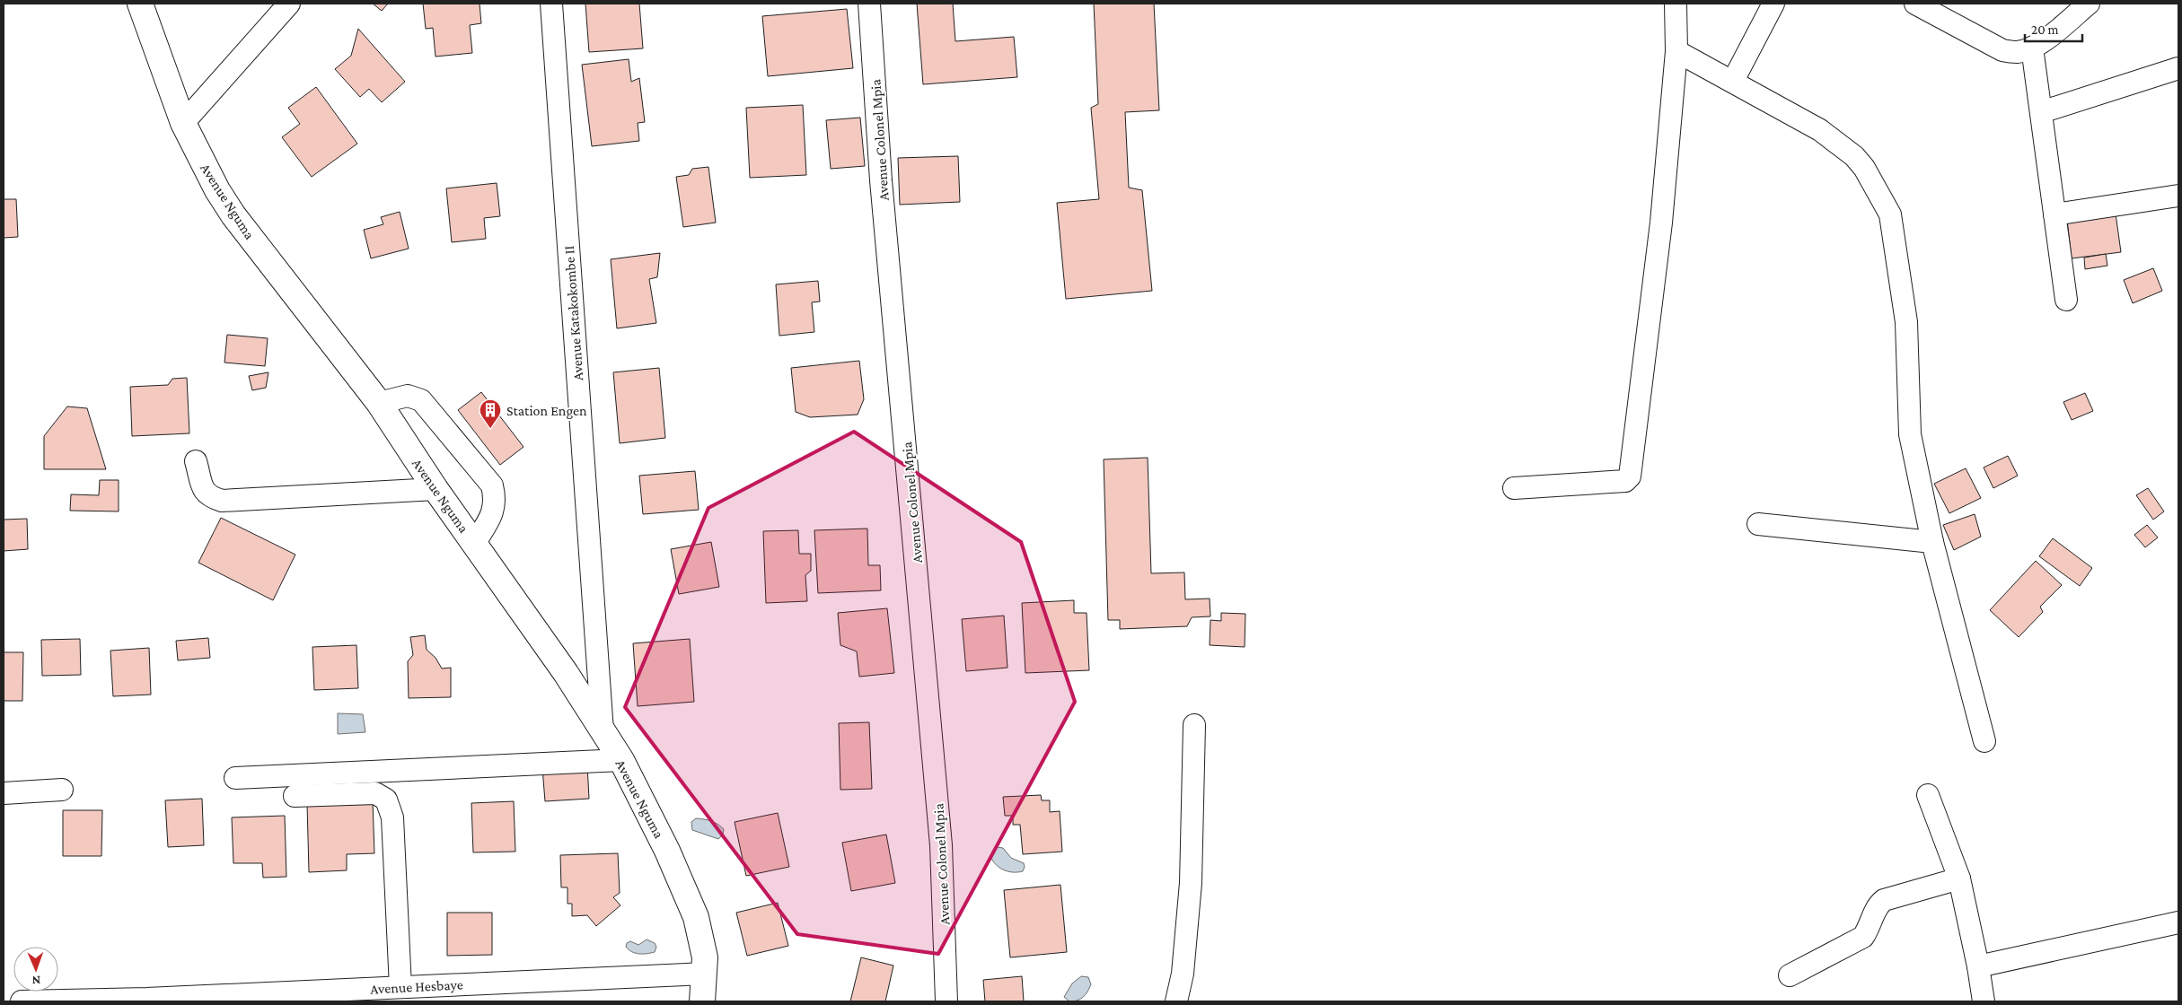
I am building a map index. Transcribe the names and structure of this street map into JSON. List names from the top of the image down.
{
  "streets": {
    "main road": ["Avenue Nguma"],
    "street": ["Avenue Colonel Mpia", "Avenue Katakokombe II", "Avenue Hesbaye"]
  },
  "crossings": [
    ["Avenue Nguma", "Avenue Katakokombe II"],
    ["Avenue Nguma", "Avenue Hesbaye"]
  ],
  "places": {
    "building": ["Station Engen"]
  },
  "scale_bar": "20 m",
  "north": "bottom"
}
